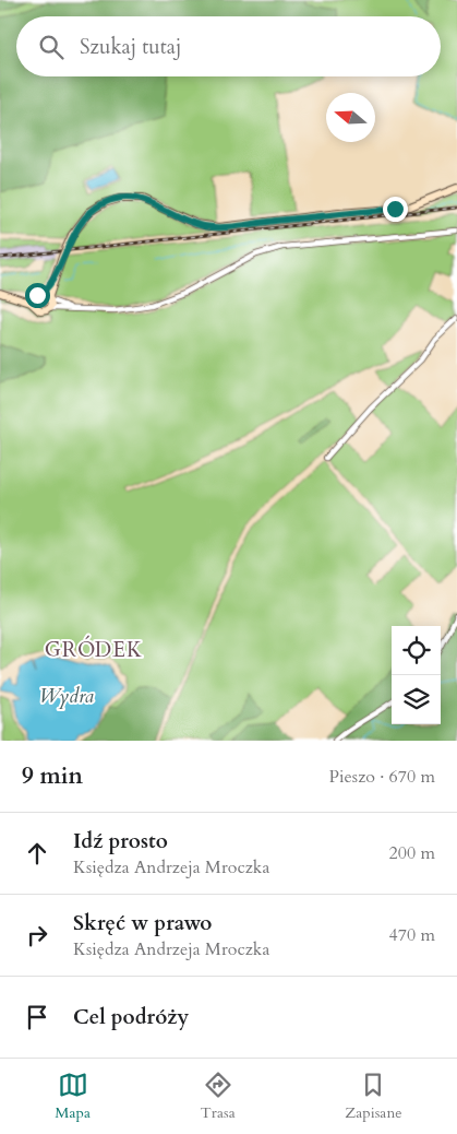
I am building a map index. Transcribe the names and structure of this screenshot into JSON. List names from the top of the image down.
{
  "districts": ["GRÓDEK"],
  "water": ["Wydra"],
  "north": "left",
  "page": {
    "search": "Szukaj tutaj",
    "heading": ["9 min", "Pieszo · 670 m"],
    "list": [
      ["Idź prosto", "Księdza Andrzeja Mroczka", "200 m"],
      ["Skręć w prawo", "Księdza Andrzeja Mroczka", "470 m"],
      "Cel podróży"
    ],
    "nav": ["Mapa", "Trasa", "Zapisane"]
  }
}
